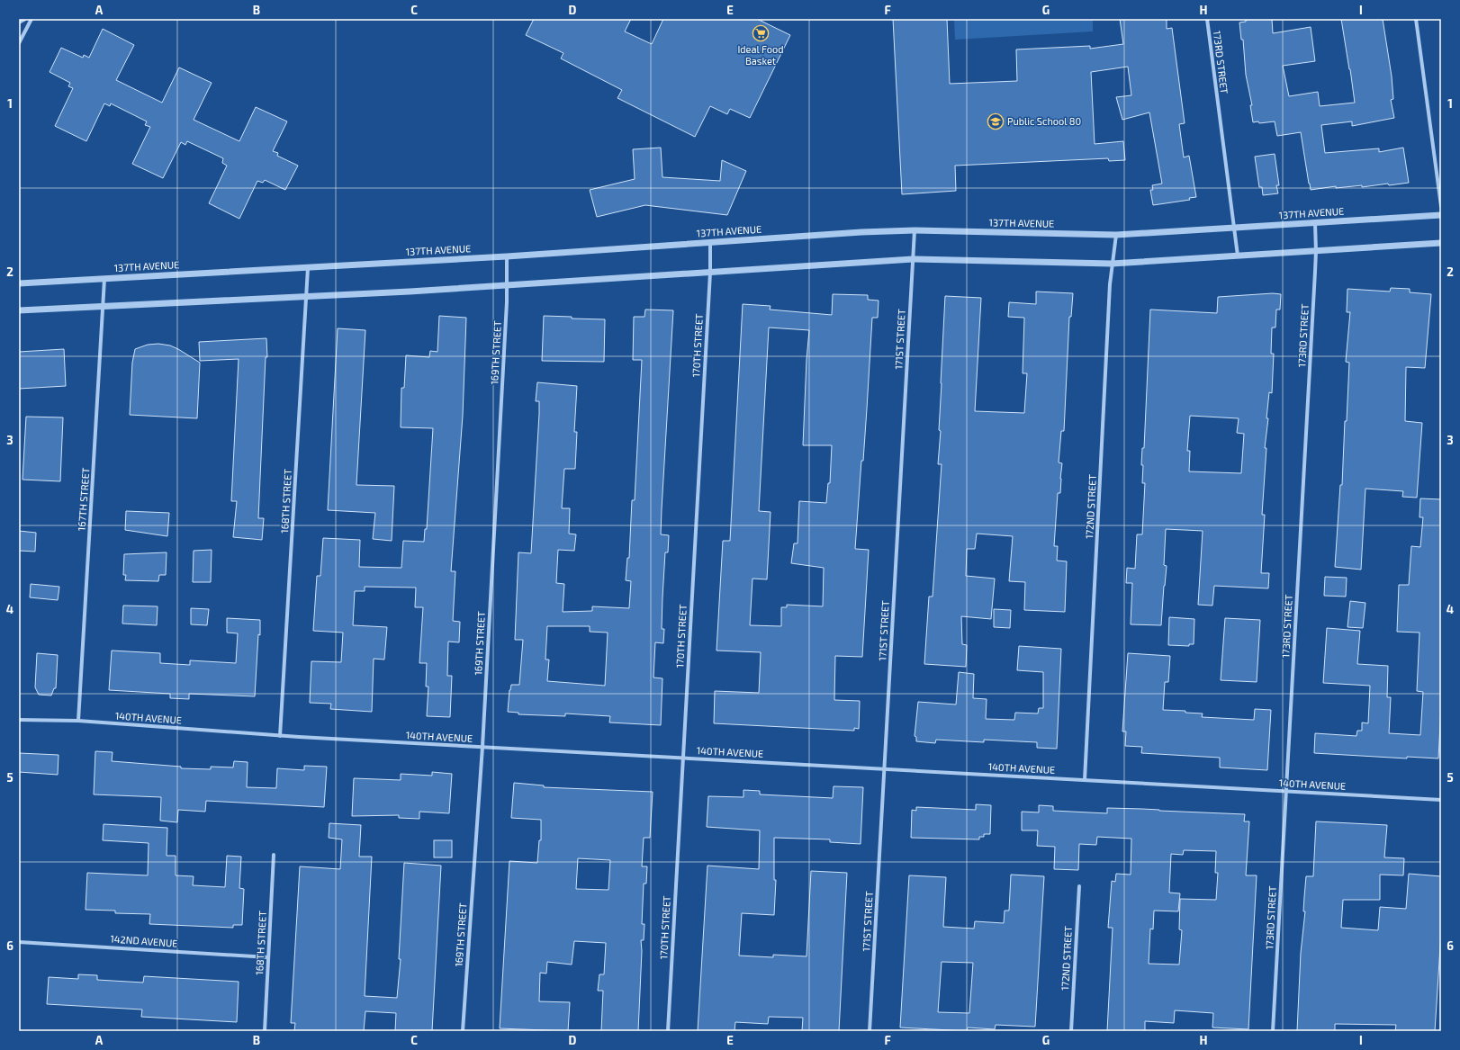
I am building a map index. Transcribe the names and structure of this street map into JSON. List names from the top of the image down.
{
  "streets": {
    "street": [
      "173RD STREET",
      "137TH AVENUE",
      "171ST STREET",
      "170TH STREET",
      "169TH STREET",
      "167TH STREET",
      "168TH STREET",
      "172ND STREET",
      "140TH AVENUE",
      "142ND AVENUE"
    ]
  },
  "crossings": [
    ["173RD STREET", "137TH AVENUE"],
    ["173RD STREET", "140TH AVENUE"],
    ["137TH AVENUE", "171ST STREET"],
    ["137TH AVENUE", "170TH STREET"],
    ["137TH AVENUE", "169TH STREET"],
    ["137TH AVENUE", "167TH STREET"],
    ["137TH AVENUE", "168TH STREET"],
    ["137TH AVENUE", "172ND STREET"],
    ["171ST STREET", "140TH AVENUE"],
    ["170TH STREET", "140TH AVENUE"],
    ["169TH STREET", "140TH AVENUE"],
    ["167TH STREET", "140TH AVENUE"],
    ["168TH STREET", "140TH AVENUE"],
    ["168TH STREET", "142ND AVENUE"],
    ["172ND STREET", "140TH AVENUE"]
  ],
  "places": {
    "supermarket": ["Ideal Food Basket"],
    "school or university": ["Public School 80"]
  },
  "grid": {
    "columns": [
      "A",
      "B",
      "C",
      "D",
      "E",
      "F",
      "G",
      "H",
      "I"
    ],
    "rows": [
      "1",
      "2",
      "3",
      "4",
      "5",
      "6"
    ]
  }
}
